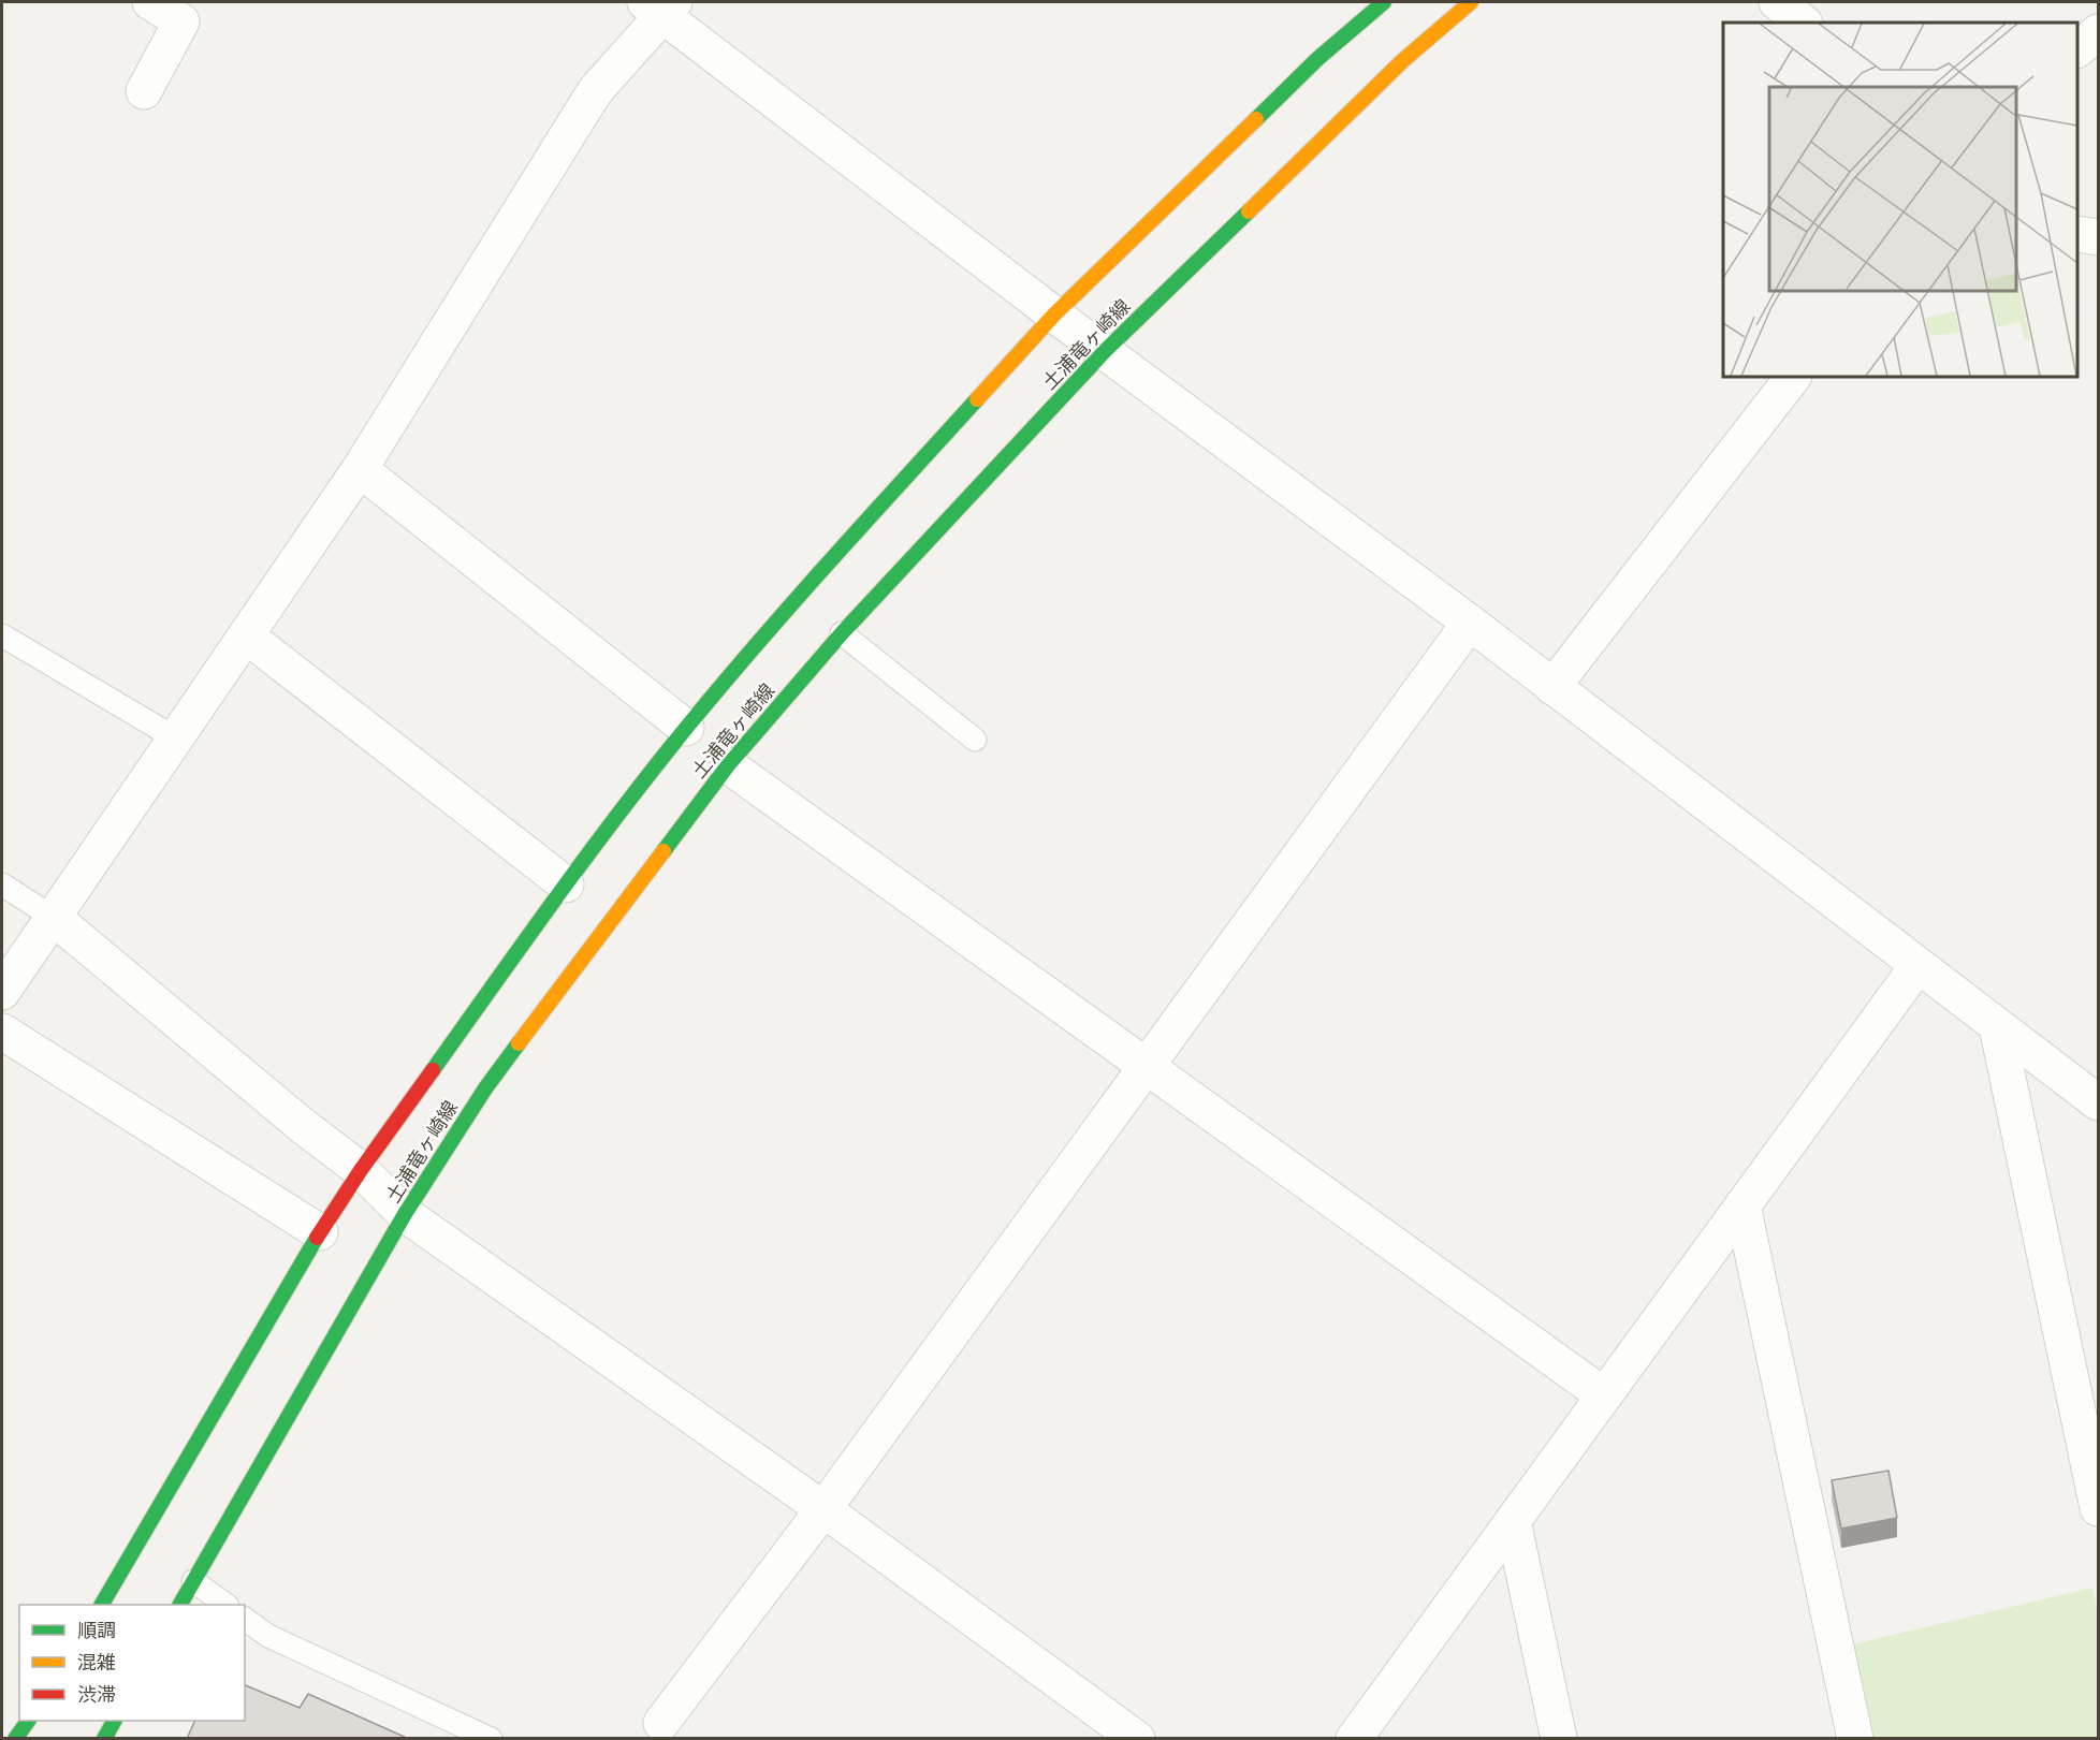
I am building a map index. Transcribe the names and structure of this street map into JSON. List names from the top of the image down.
{
  "streets": {
    "main road": ["土浦竜ヶ崎線"]
  },
  "legend": ["順調", "混雑", "渋滞"]
}
